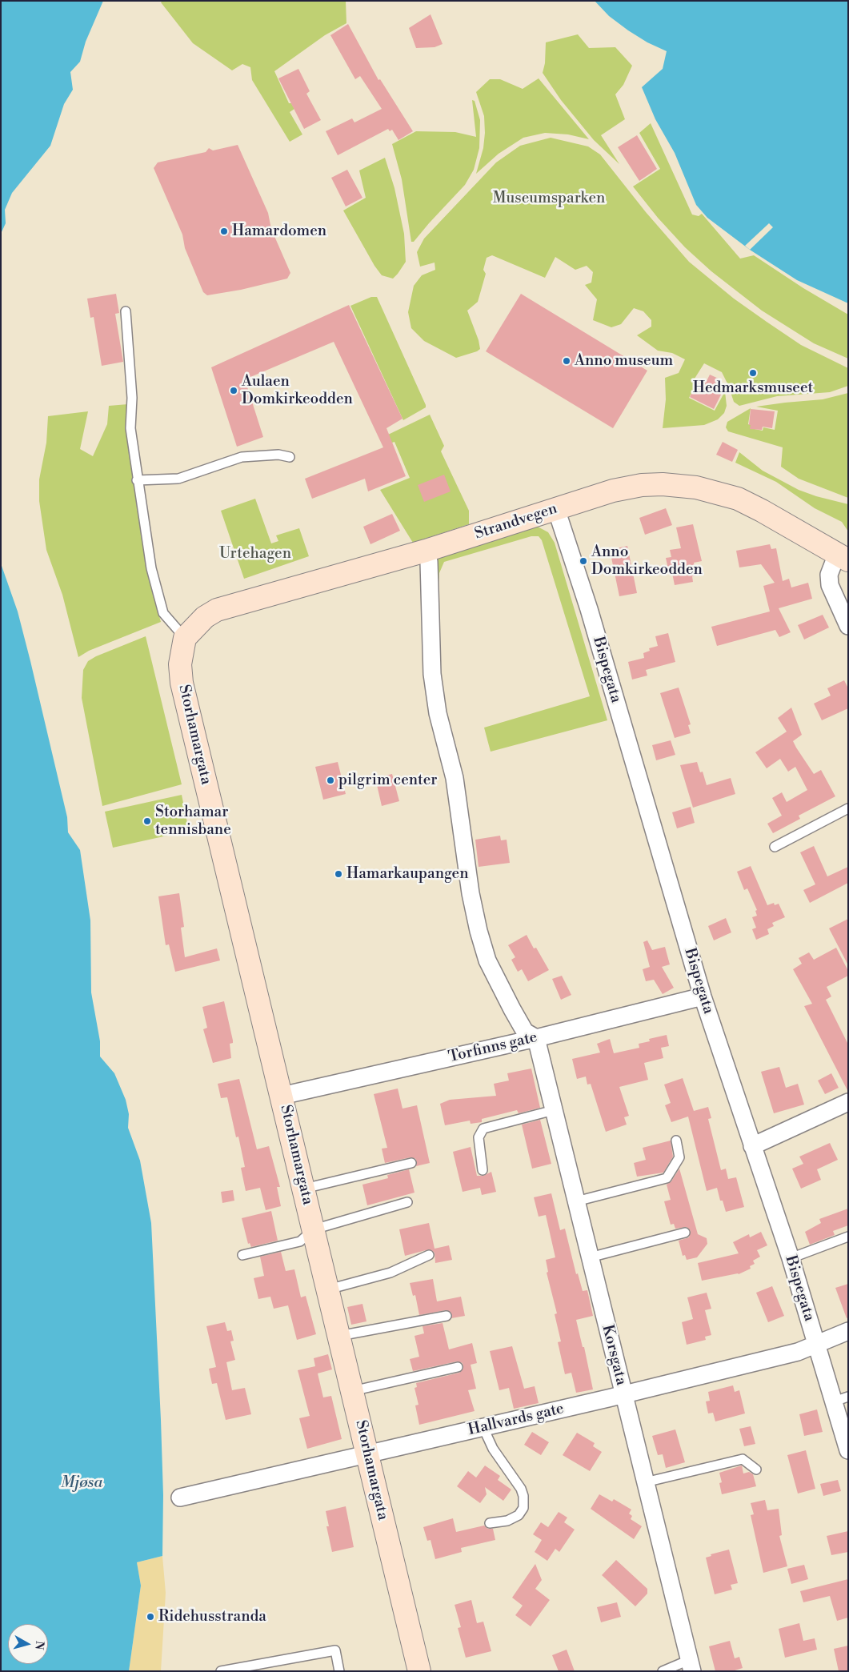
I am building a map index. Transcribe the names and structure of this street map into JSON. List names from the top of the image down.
{
  "streets": {
    "main road": ["Strandvegen", "Storhamargata"],
    "street": [
      "Bispegata",
      "Torfinns gate",
      "Korsgata",
      "Hallvards gate"
    ]
  },
  "crossings": [
    ["Strandvegen", "Bispegata"],
    ["Strandvegen", "Storhamargata"],
    ["Bispegata", "Torfinns gate"],
    ["Bispegata", "Hallvards gate"],
    ["Storhamargata", "Torfinns gate"],
    ["Storhamargata", "Hallvards gate"],
    ["Torfinns gate", "Korsgata"],
    ["Korsgata", "Hallvards gate"]
  ],
  "water": ["Mjøsa"],
  "parks": ["Museumsparken", "Urtehagen"],
  "places": [
    "Hamardomen",
    "Anno museum",
    "Hedmarksmuseet",
    "Aulaen Domkirkeodden",
    "Anno Domkirkeodden",
    "pilgrim center",
    "Storhamar tennisbane",
    "Hamarkaupangen",
    "Ridehusstranda"
  ],
  "north": "right"
}
